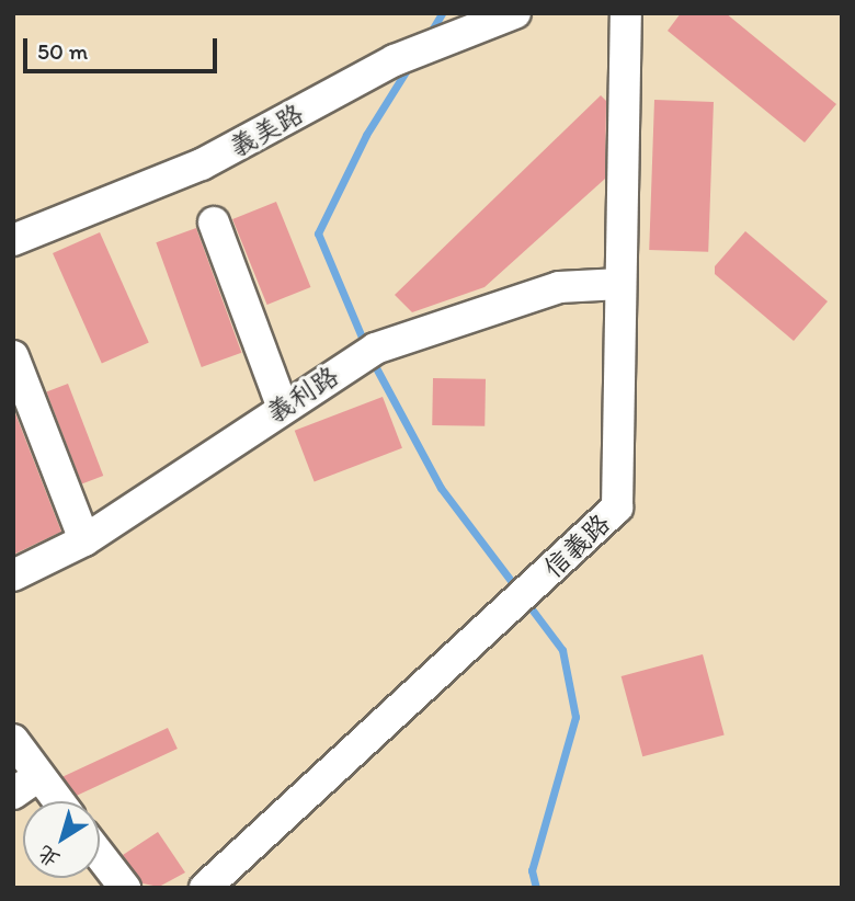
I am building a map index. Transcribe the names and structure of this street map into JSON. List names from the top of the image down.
{
  "streets": {
    "street": ["義美路", "義利路", "信義路"]
  },
  "crossings": [
    ["義利路", "信義路"]
  ],
  "scale_bar": "50 m",
  "north": "bottom left"
}
